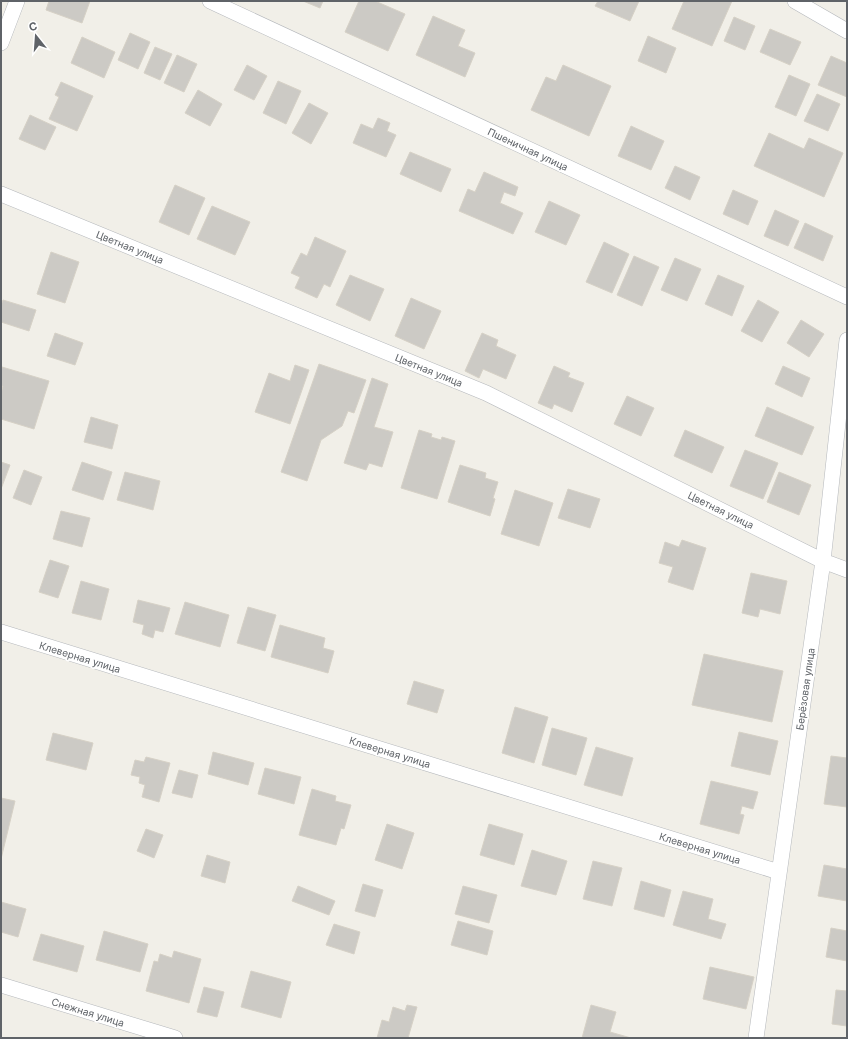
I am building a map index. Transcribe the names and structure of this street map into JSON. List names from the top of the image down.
{
  "streets": {
    "street": [
      "Пшеничная улица",
      "Цветная улица",
      "Клеверная улица",
      "Берёзовая улица",
      "Снежная улица"
    ]
  },
  "crossings": [
    ["Цветная улица", "Берёзовая улица"],
    ["Клеверная улица", "Берёзовая улица"]
  ],
  "north": "top"
}
